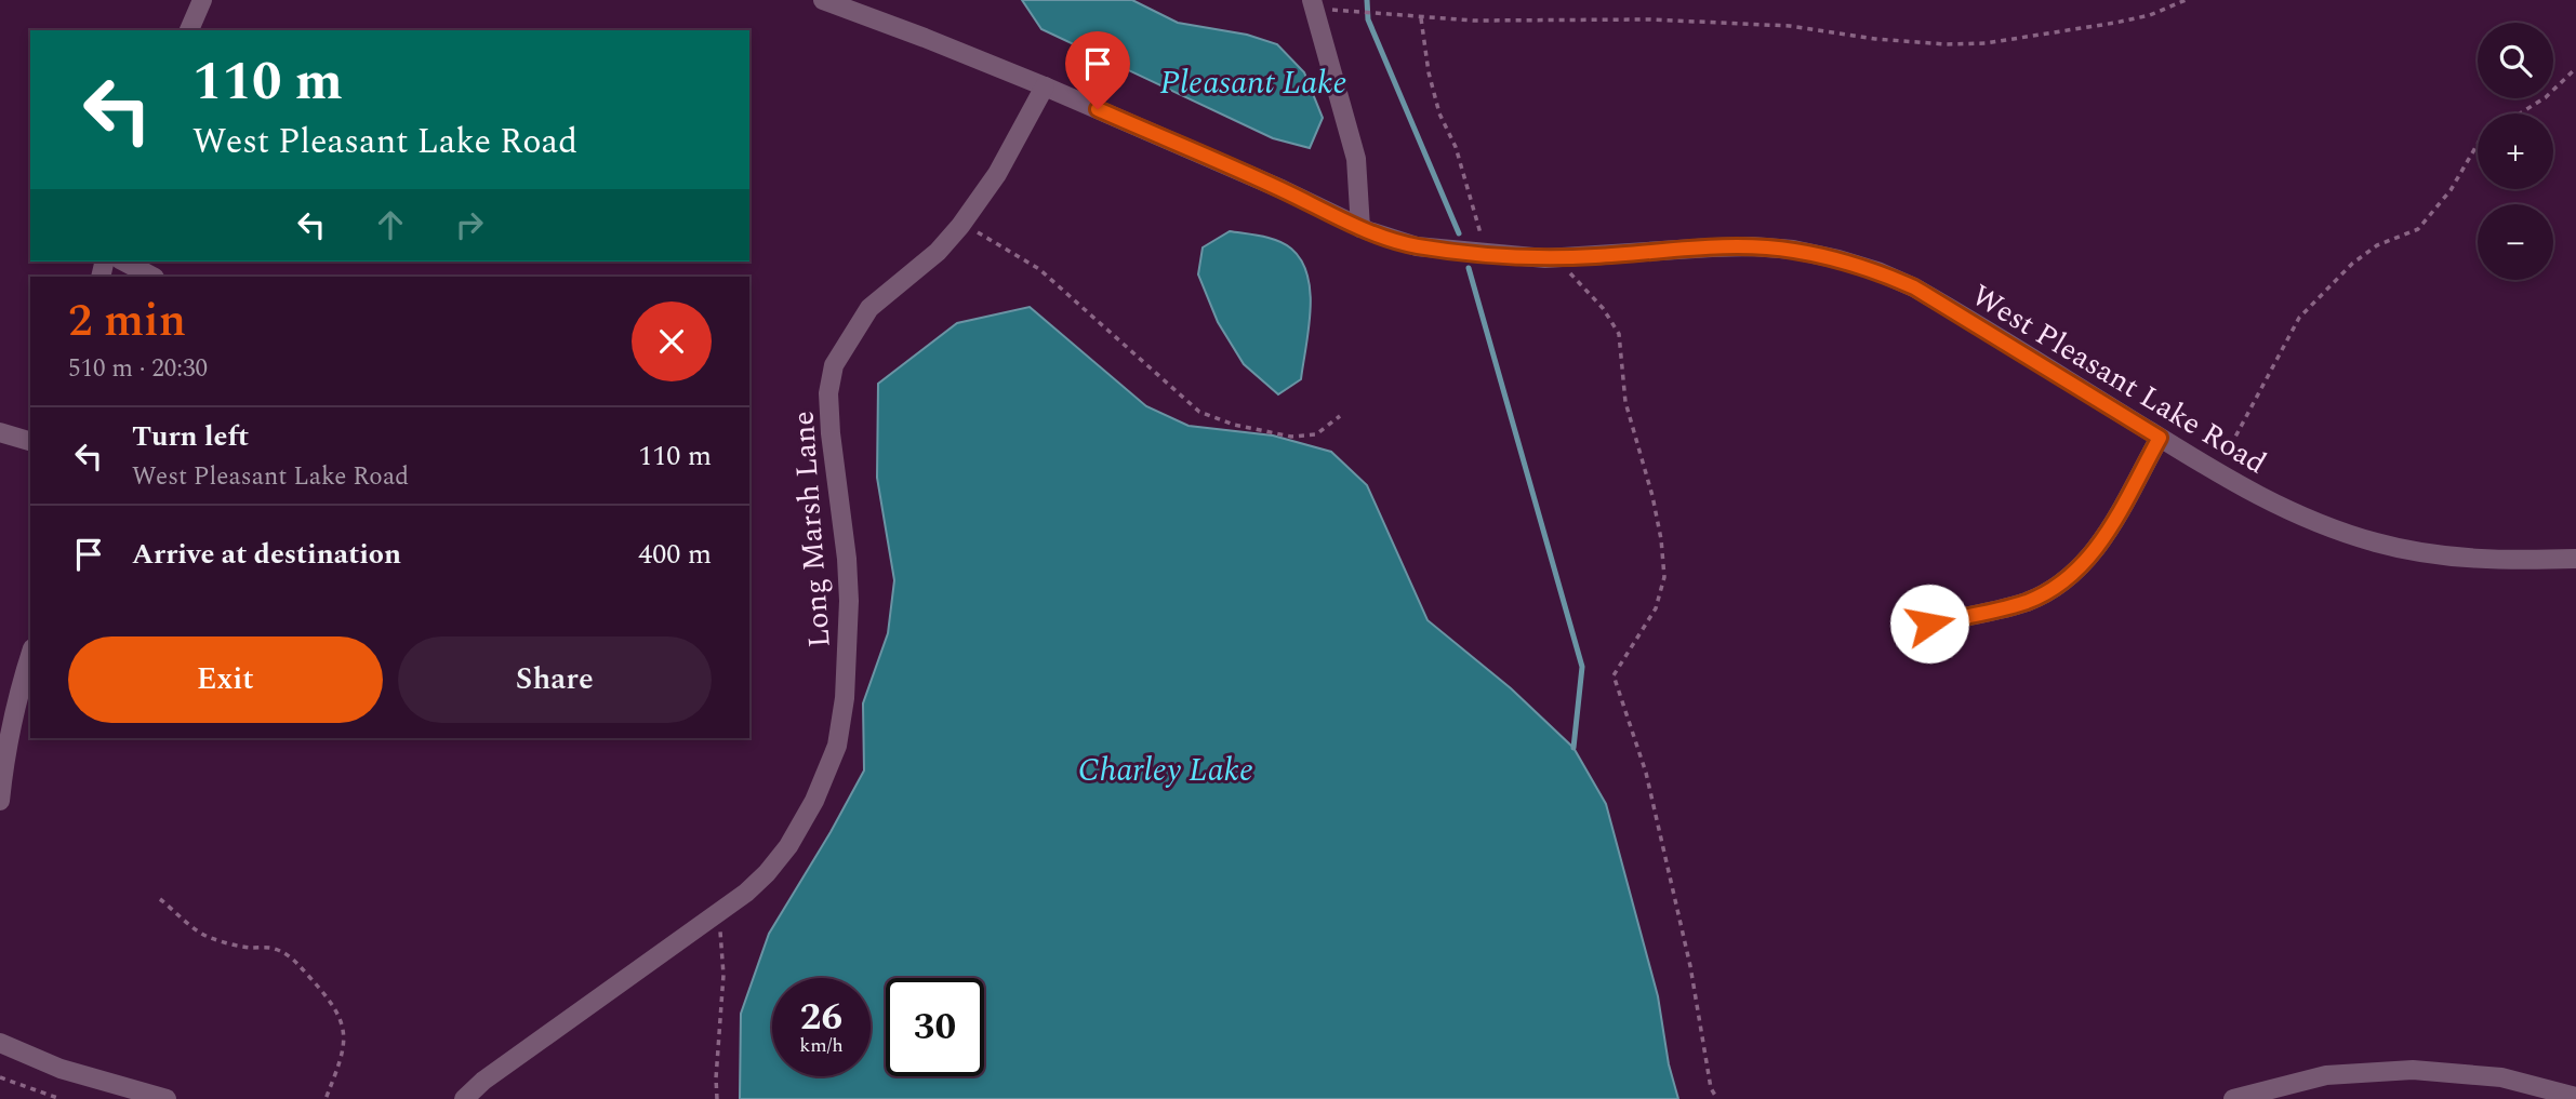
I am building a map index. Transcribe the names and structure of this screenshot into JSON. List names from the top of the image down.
{
  "streets": {
    "street": ["West Pleasant Lake Road", "Long Marsh Lane"]
  },
  "crossings": [
    ["West Pleasant Lake Road", "Long Marsh Lane"]
  ],
  "water": ["Pleasant Lake", "Charley Lake"],
  "page": {
    "map_buttons": ["+", "−"],
    "turn": ["110 m", "West Pleasant Lake Road"],
    "heading": ["2 min", "510 m · 20:30"],
    "list": [
      {
        "name": "Turn left",
        "note": "West Pleasant Lake Road",
        "value": "110 m"
      },
      {
        "name": "Arrive at destination",
        "value": "400 m"
      }
    ],
    "buttons": ["Exit", "Share"],
    "speed": "26 km/h",
    "limit": "30"
  }
}
